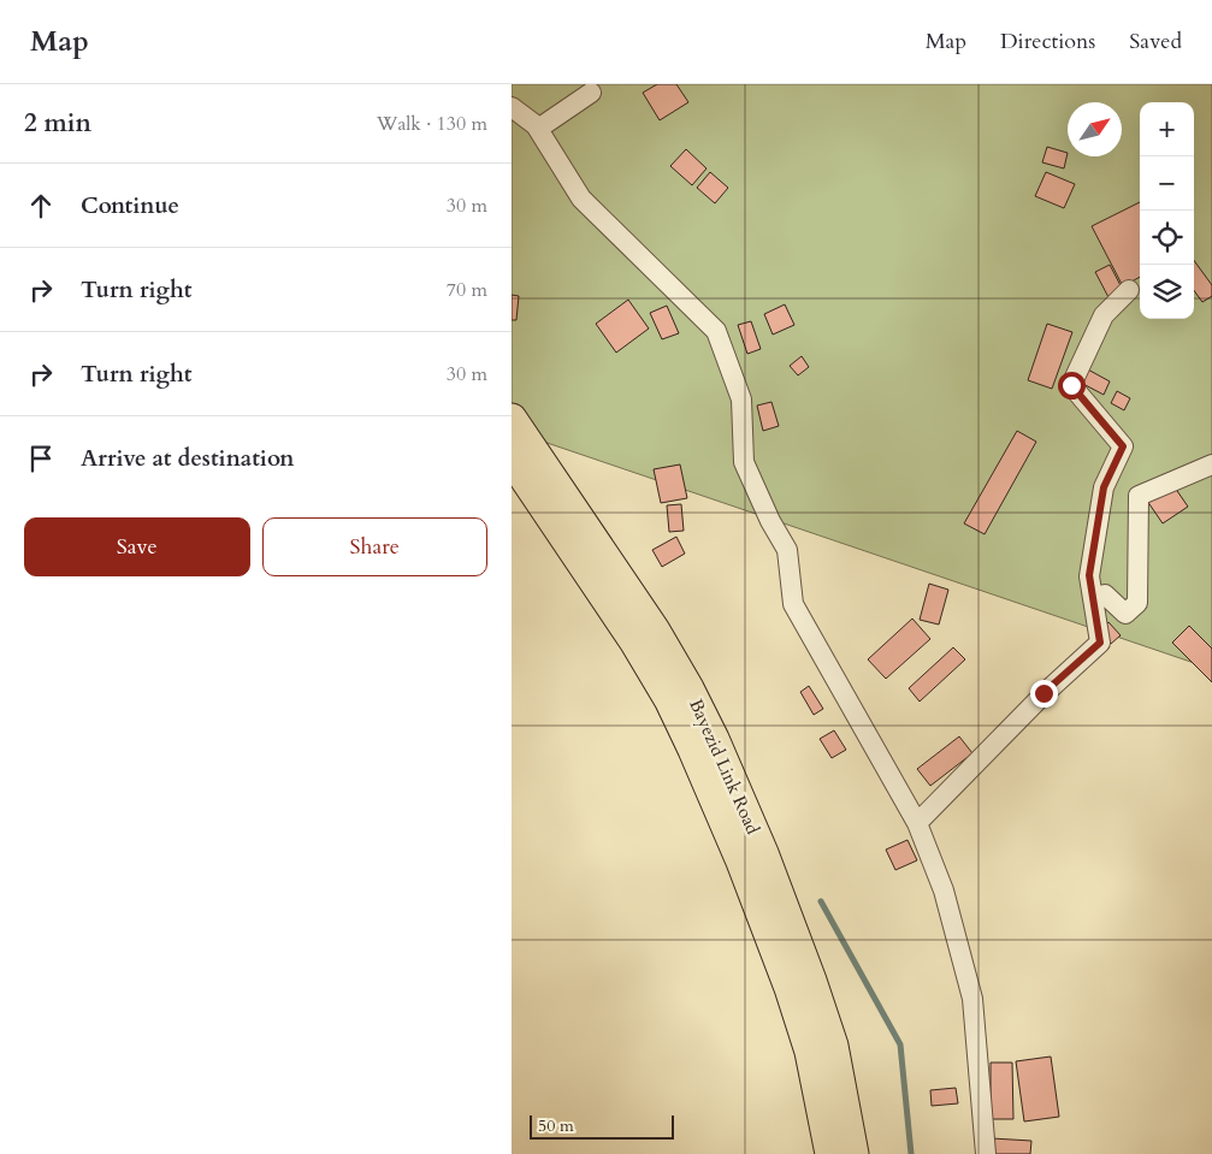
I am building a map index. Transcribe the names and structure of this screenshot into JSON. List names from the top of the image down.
{
  "streets": {
    "main road": ["Bayezid Link Road"]
  },
  "scale_bar": "50 m",
  "north": "top right",
  "page": {
    "header": "Map",
    "nav": ["Map", "Directions", "Saved"],
    "heading": ["2 min", "Walk · 130 m"],
    "map_buttons": ["+", "−"],
    "list": [
      ["Continue", "30 m"],
      ["Turn right", "70 m"],
      ["Turn right", "30 m"],
      "Arrive at destination"
    ],
    "buttons": ["Save", "Share"],
    "scale": "50 m"
  }
}
